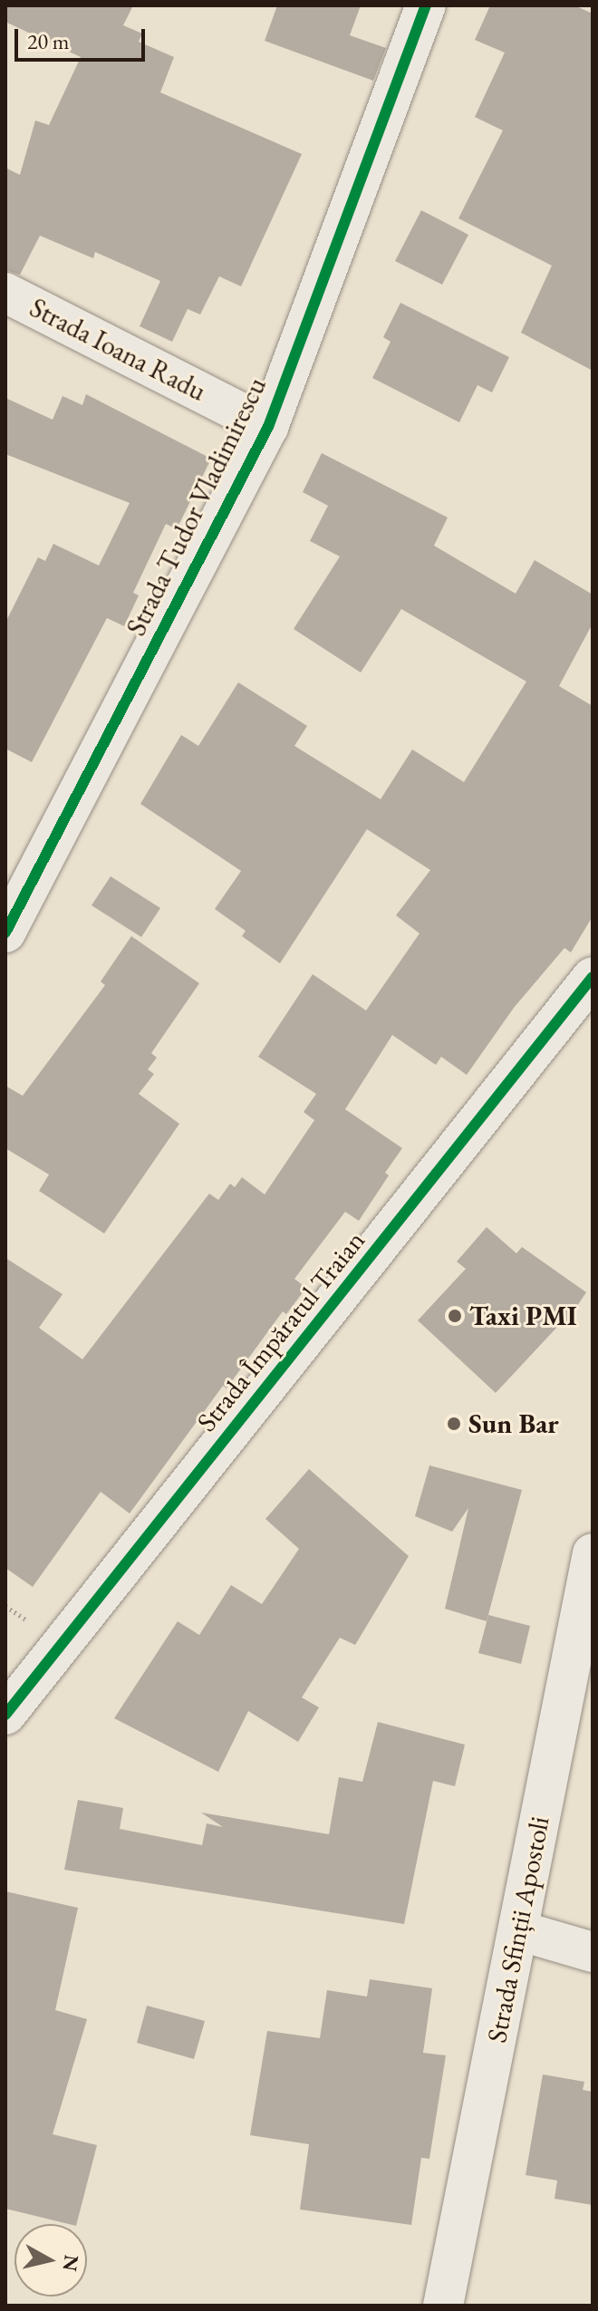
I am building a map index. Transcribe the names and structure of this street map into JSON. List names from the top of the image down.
{
  "streets": {
    "street": [
      "Strada Ioana Radu",
      "Strada Tudor Vladimirescu",
      "Strada Împăratul Traian",
      "Strada Sfinții Apostoli"
    ]
  },
  "crossings": [
    ["Strada Ioana Radu", "Strada Tudor Vladimirescu"]
  ],
  "places": ["Taxi PMI", "Sun Bar"],
  "scale_bar": "20 m",
  "north": "right"
}
